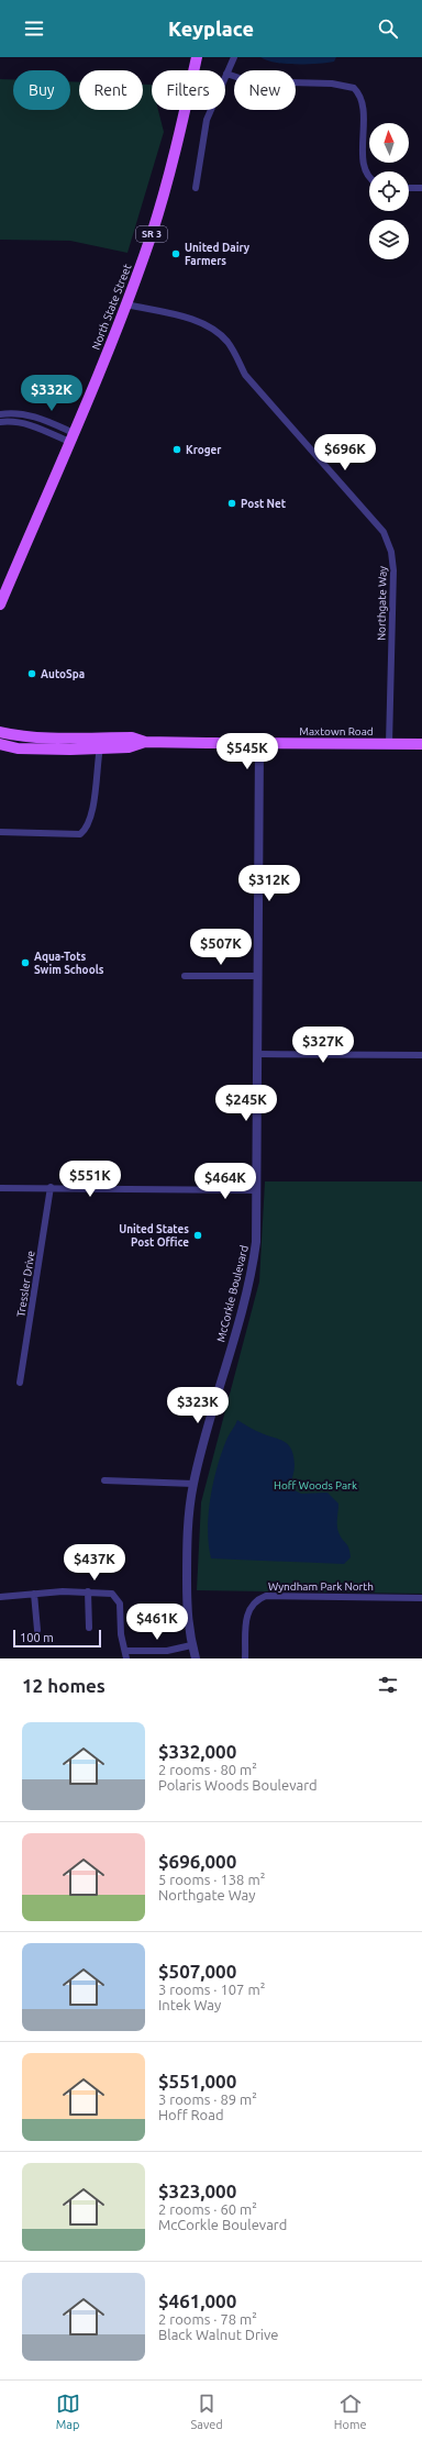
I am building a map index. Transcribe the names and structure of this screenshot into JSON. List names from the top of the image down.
{
  "streets": {
    "main road": ["SR 3", "North State Street", "Maxtown Road"],
    "street": [
      "Northgate Way",
      "Tressler Drive",
      "McCorkle Boulevard",
      "Wyndham Park North"
    ]
  },
  "crossings": [
    ["North State Street", "Northgate Way"],
    ["Northgate Way", "Maxtown Road"],
    ["Maxtown Road", "McCorkle Boulevard"]
  ],
  "parks": ["Hoff Woods Park"],
  "places": [
    "United Dairy Farmers",
    "Kroger",
    "Post Net",
    "AutoSpa",
    "Aqua-Tots Swim Schools",
    "United States Post Office"
  ],
  "scale_bar": "100 m",
  "north": "top",
  "page": {
    "header": "Keyplace",
    "chip": [
      "Buy",
      "Rent",
      "Filters",
      "New"
    ],
    "price": [
      "$332K",
      "$696K",
      "$545K",
      "$312K",
      "$507K",
      "$327K",
      "$245K",
      "$551K",
      "$464K",
      "$323K",
      "$437K",
      "$461K"
    ],
    "scale": "100 m",
    "heading": "12 homes",
    "list": [
      {
        "name": "$332,000",
        "note": "2 rooms · 80 m² · Polaris Woods Boulevard"
      },
      {
        "name": "$696,000",
        "note": "5 rooms · 138 m² · Northgate Way"
      },
      {
        "name": "$507,000",
        "note": "3 rooms · 107 m² · Intek Way"
      },
      {
        "name": "$551,000",
        "note": "3 rooms · 89 m² · Hoff Road"
      },
      {
        "name": "$323,000",
        "note": "2 rooms · 60 m² · McCorkle Boulevard"
      },
      {
        "name": "$461,000",
        "note": "2 rooms · 78 m² · Black Walnut Drive"
      }
    ],
    "tabs": ["Map", "Saved", "Home"]
  }
}
